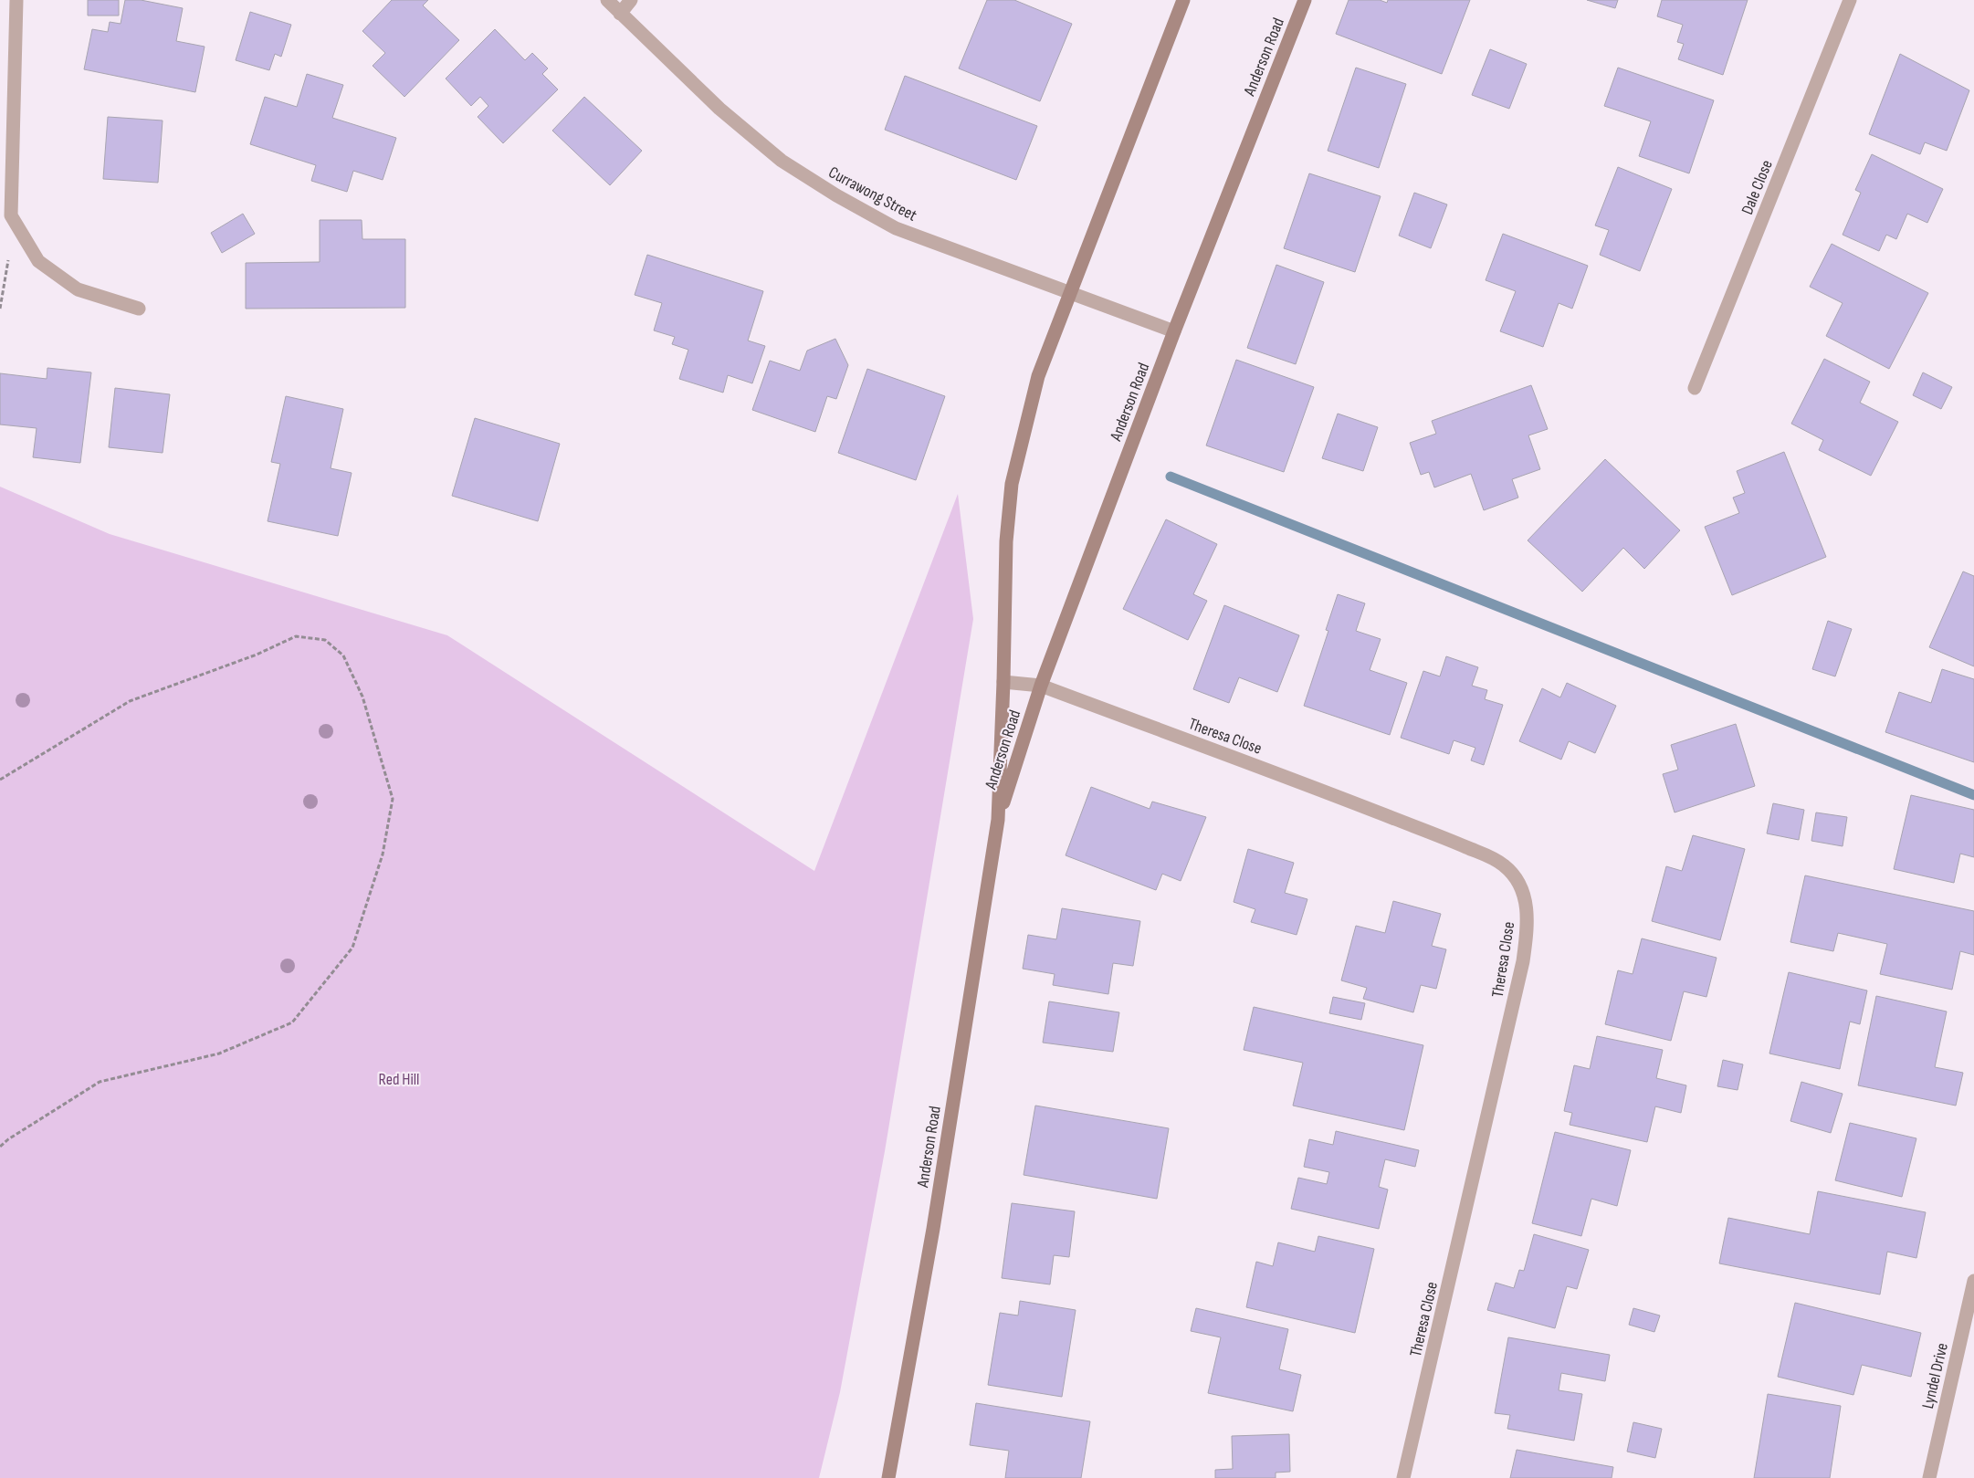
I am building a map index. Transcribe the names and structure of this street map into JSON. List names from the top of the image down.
{
  "streets": {
    "street": [
      "Anderson Road",
      "Dale Close",
      "Currawong Street",
      "Theresa Close",
      "Lyndel Drive"
    ]
  },
  "crossings": [
    ["Anderson Road", "Currawong Street"],
    ["Anderson Road", "Theresa Close"]
  ],
  "parks": ["Red Hill"]
}
